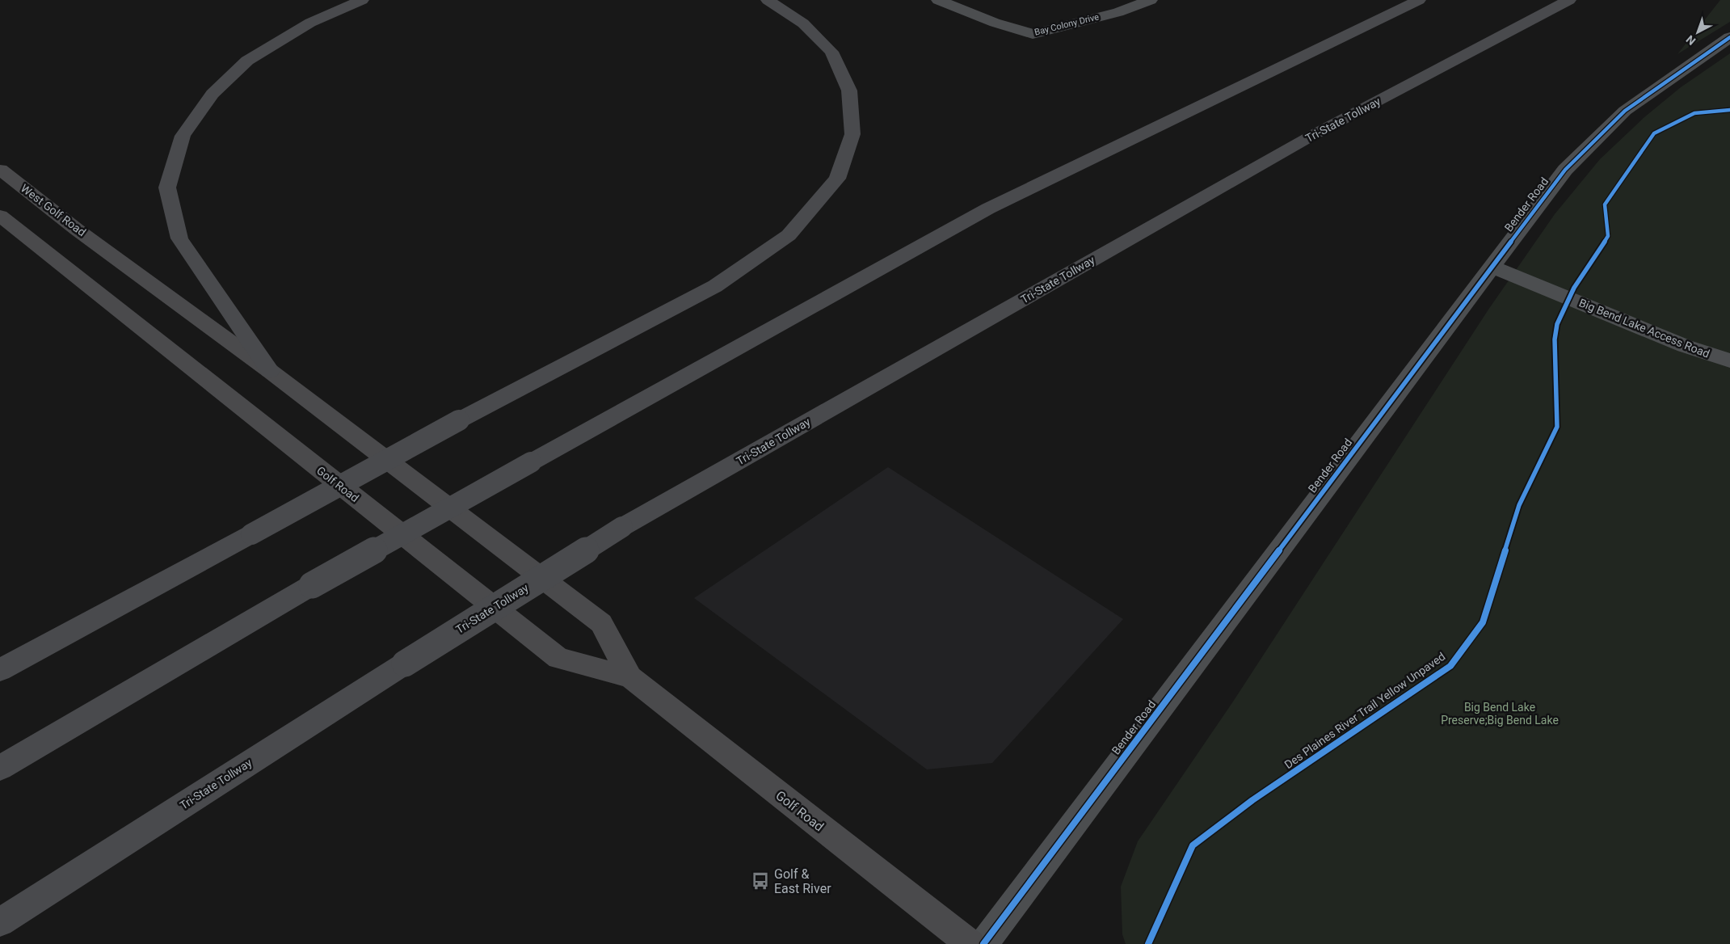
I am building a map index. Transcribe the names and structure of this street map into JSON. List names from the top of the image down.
{
  "streets": {
    "highway": ["Tri-State Tollway"],
    "main road": ["West Golf Road", "Golf Road"],
    "street": ["Bay Colony Drive", "Bender Road", "Big Bend Lake Access Road"],
    "cycle path": ["Des Plaines River Trail Yellow Unpaved"]
  },
  "crossings": [
    ["Bender Road", "Big Bend Lake Access Road"],
    ["West Golf Road", "Golf Road"]
  ],
  "parks": ["Big Bend Lake Preserve;Big Bend Lake"],
  "places": {
    "bus stop": ["Golf & East River"]
  },
  "north": "bottom left"
}
